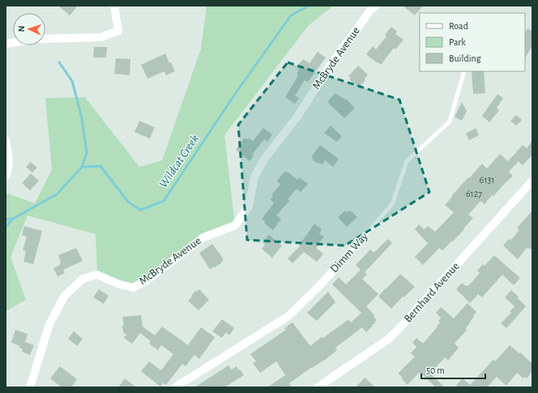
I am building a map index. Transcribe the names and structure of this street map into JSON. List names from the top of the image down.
{
  "streets": {
    "street": ["McBryde Avenue", "Dimm Way", "Bernhard Avenue"]
  },
  "water": ["Wildcat Creek"],
  "house_numbers": ["6131", "6127"],
  "legend": ["Road", "Park", "Building"],
  "scale_bar": "50 m",
  "north": "left"
}
